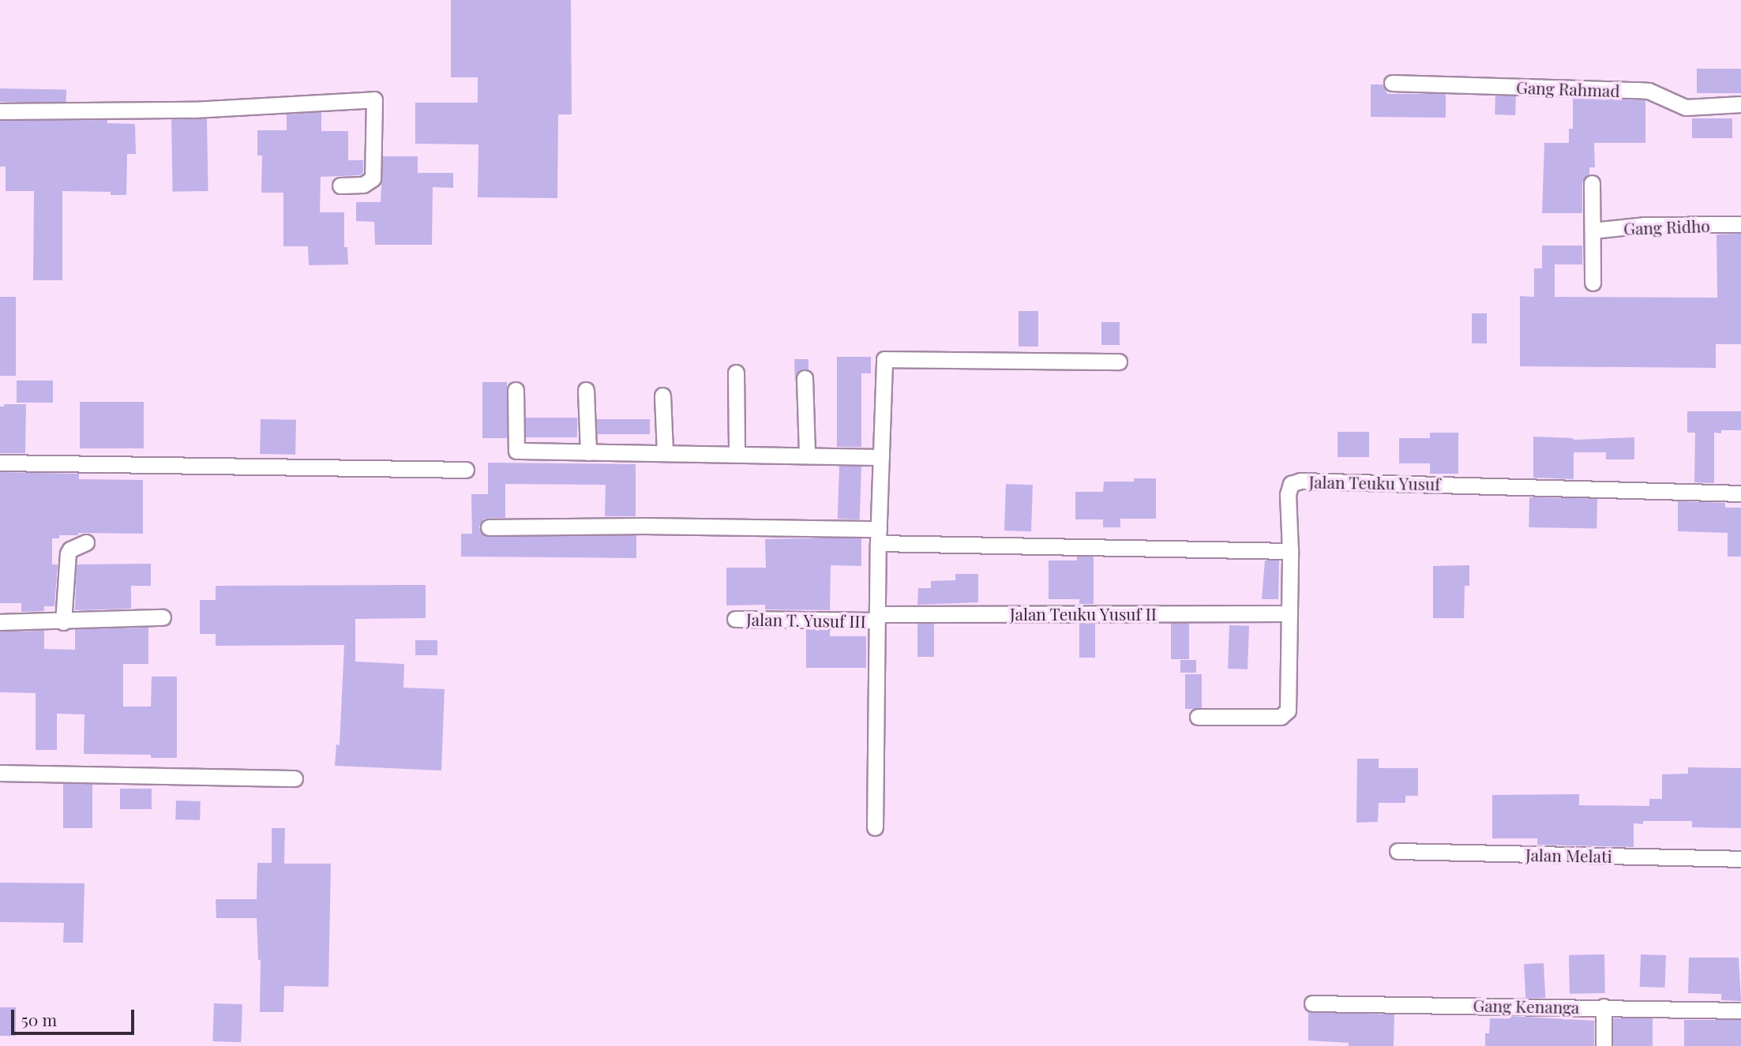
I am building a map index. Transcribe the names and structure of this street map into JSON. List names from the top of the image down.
{
  "streets": {
    "street": [
      "Gang Rahmad",
      "Gang Ridho",
      "Jalan Teuku Yusuf",
      "Jalan Teuku Yusuf II",
      "Jalan T. Yusuf III",
      "Jalan Melati",
      "Gang Kenanga"
    ]
  },
  "crossings": [
    ["Jalan Teuku Yusuf II", "Jalan T. Yusuf III"]
  ],
  "scale_bar": "50 m"
}
